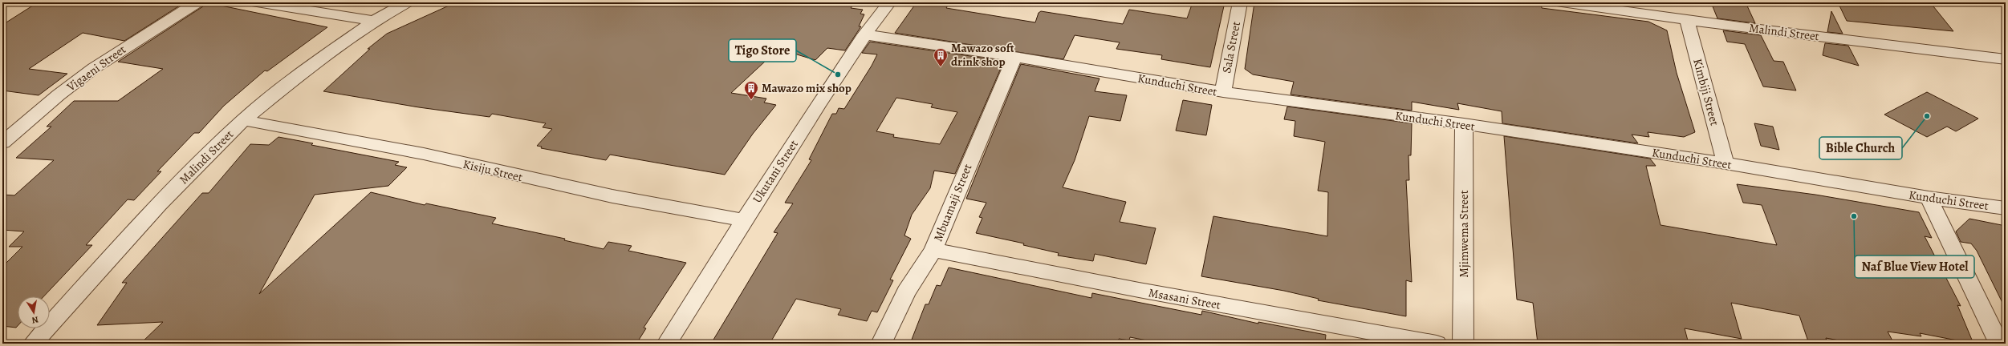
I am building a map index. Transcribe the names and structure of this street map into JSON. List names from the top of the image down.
{
  "streets": {
    "street": [
      "Malindi Street",
      "Sala Street",
      "Vigaeni Street",
      "Kunduchi Street",
      "Kimbiji Street",
      "Kisiju Street",
      "Ukutani Street",
      "Mbuamaji Street",
      "Mjimwema Street",
      "Msasani Street"
    ]
  },
  "crossings": [
    ["Malindi Street", "Kimbiji Street"],
    ["Malindi Street", "Kisiju Street"],
    ["Sala Street", "Kunduchi Street"],
    ["Kunduchi Street", "Kimbiji Street"],
    ["Kunduchi Street", "Ukutani Street"],
    ["Kunduchi Street", "Mbuamaji Street"],
    ["Kunduchi Street", "Mjimwema Street"],
    ["Kisiju Street", "Ukutani Street"],
    ["Mbuamaji Street", "Msasani Street"]
  ],
  "places": {
    "building": ["Mawazo soft drink shop", "Mawazo mix shop"],
    "other": ["Tigo Store", "Bible Church", "Naf Blue View Hotel"]
  },
  "north": "bottom"
}
